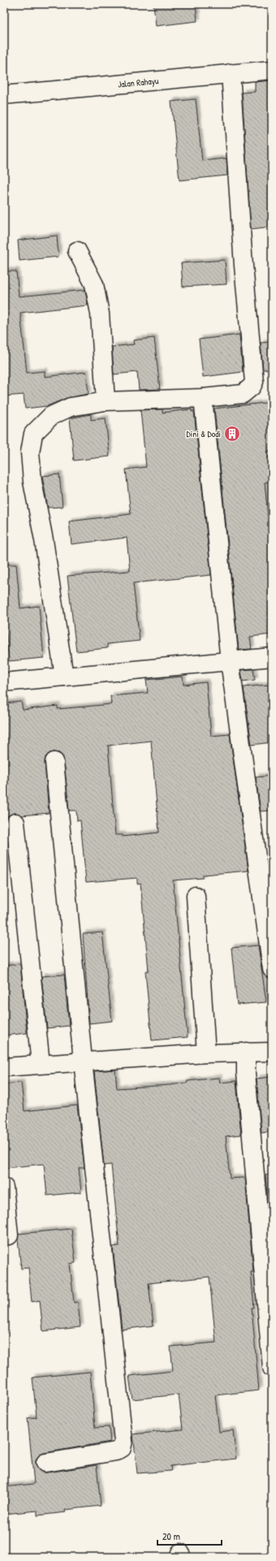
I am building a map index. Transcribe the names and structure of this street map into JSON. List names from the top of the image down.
{
  "streets": {
    "street": ["Jalan Rahayu"]
  },
  "places": {
    "building": ["Dini & Dodi"]
  },
  "scale_bar": "20 m"
}
